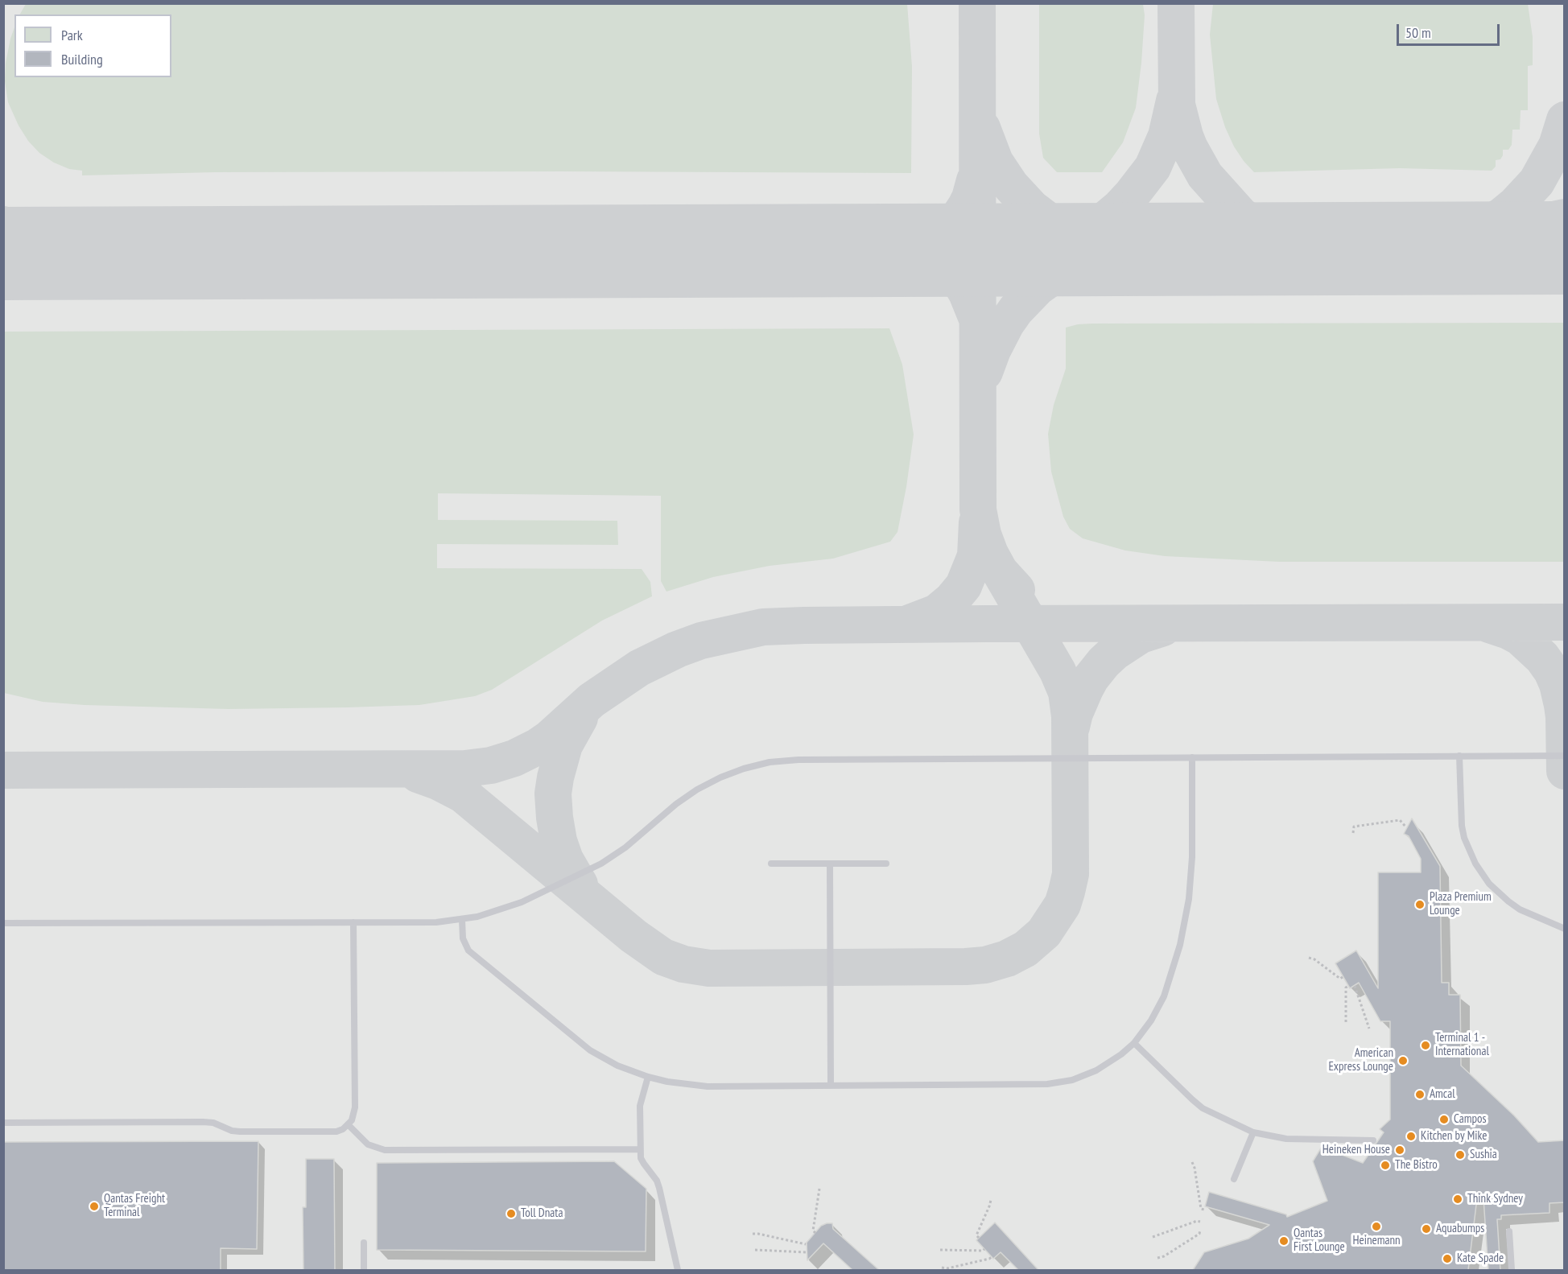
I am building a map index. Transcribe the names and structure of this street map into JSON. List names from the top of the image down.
{
  "places": [
    "Plaza Premium Lounge",
    "Terminal 1 - International",
    "American Express Lounge",
    "Amcal",
    "Campos",
    "Kitchen by Mike",
    "Heineken House",
    "Sushia",
    "The Bistro",
    "Think Sydney",
    "Qantas Freight Terminal",
    "Toll Dnata",
    "Heinemann",
    "Aquabumps",
    "Qantas First Lounge",
    "Kate Spade"
  ],
  "legend": ["Park", "Building"],
  "scale_bar": "50 m"
}
